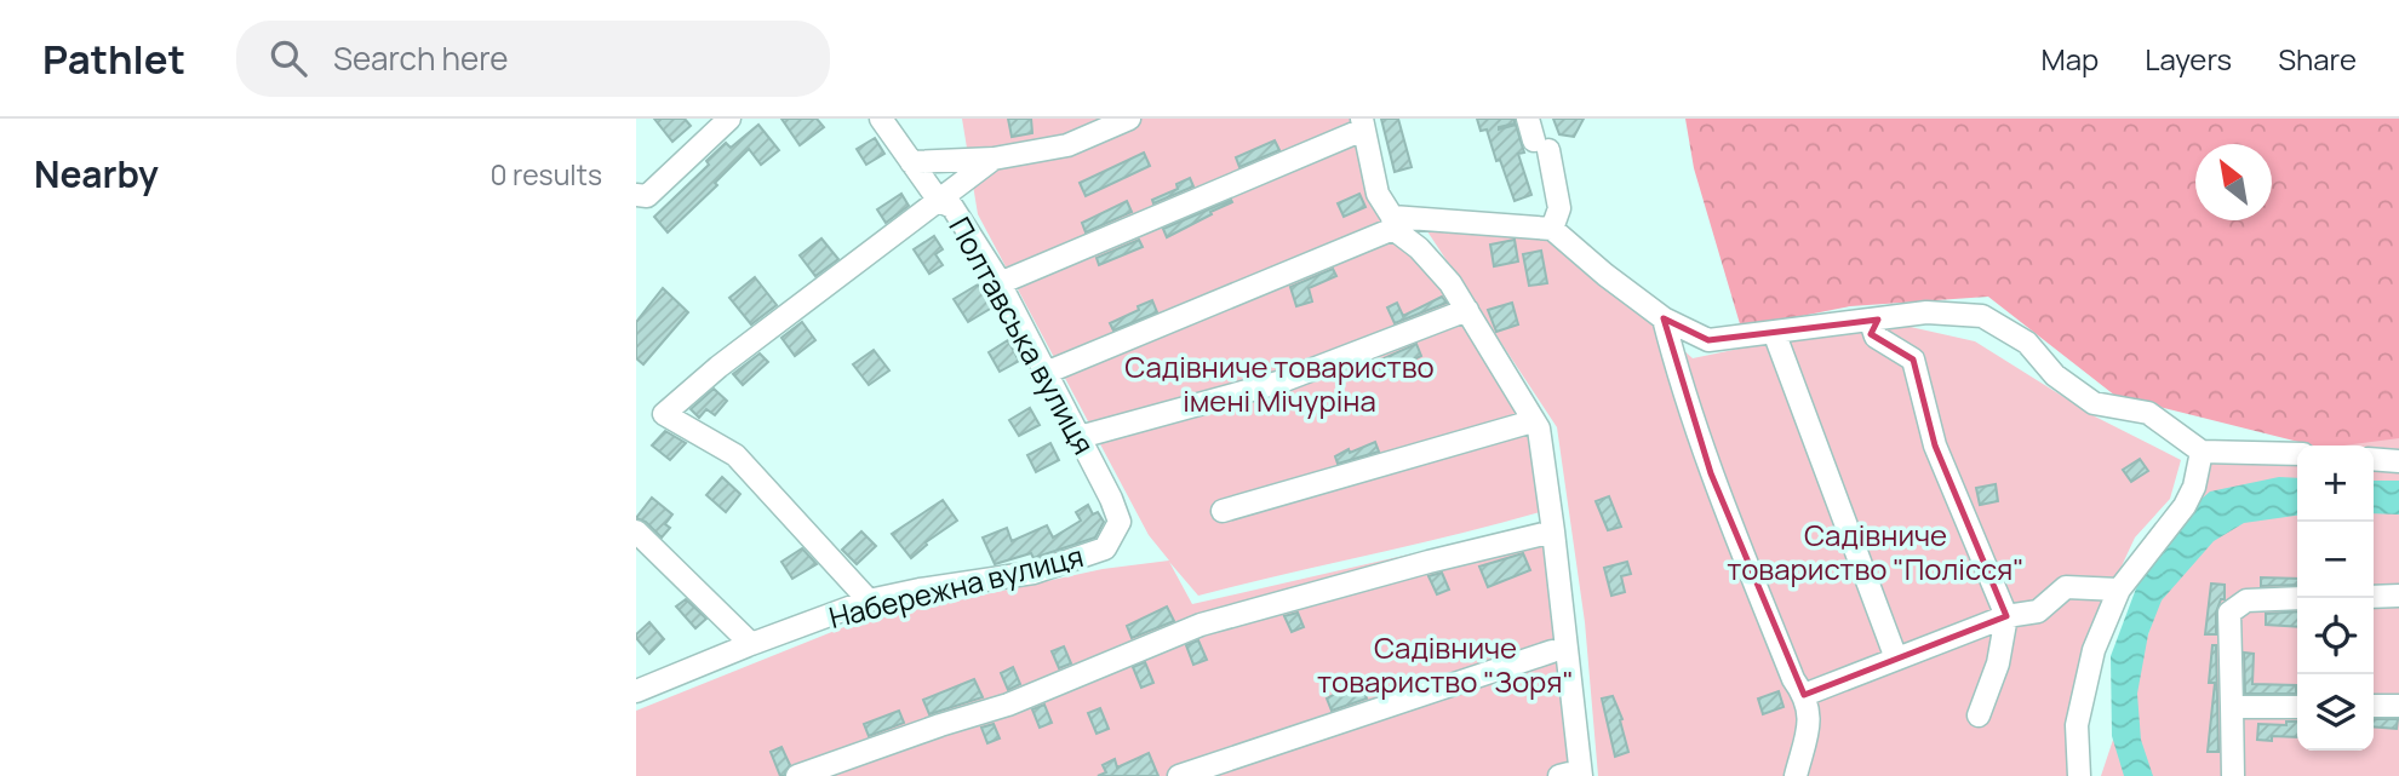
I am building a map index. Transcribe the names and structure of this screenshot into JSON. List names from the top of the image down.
{
  "streets": {
    "street": ["Полтавська вулиця", "Набережна вулиця"]
  },
  "crossings": [
    ["Полтавська вулиця", "Набережна вулиця"]
  ],
  "parks": ["Садівниче товариство імені Мічуріна", "Садівниче товариство \"Полісся\"", "Садівниче товариство \"Зоря\""],
  "north": "top left",
  "page": {
    "header": "Pathlet",
    "search": "Search here",
    "nav": ["Map", "Layers", "Share"],
    "heading": ["Nearby", "0 results"],
    "map_buttons": ["+", "−"]
  }
}
